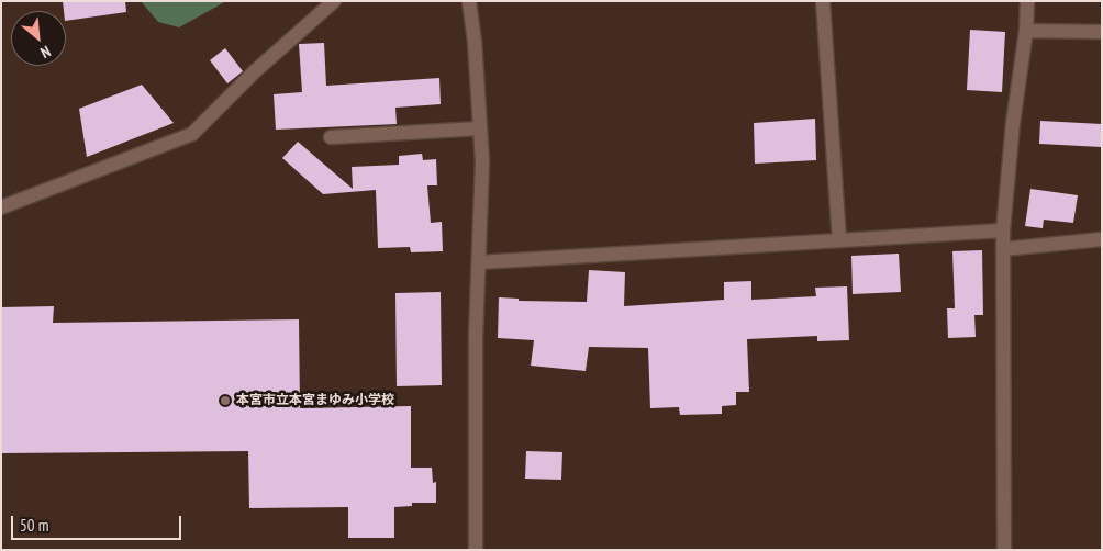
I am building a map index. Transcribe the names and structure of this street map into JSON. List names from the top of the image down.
{
  "places": ["本宮市立本宮まゆみ小学校"],
  "scale_bar": "50 m",
  "north": "bottom right"
}
